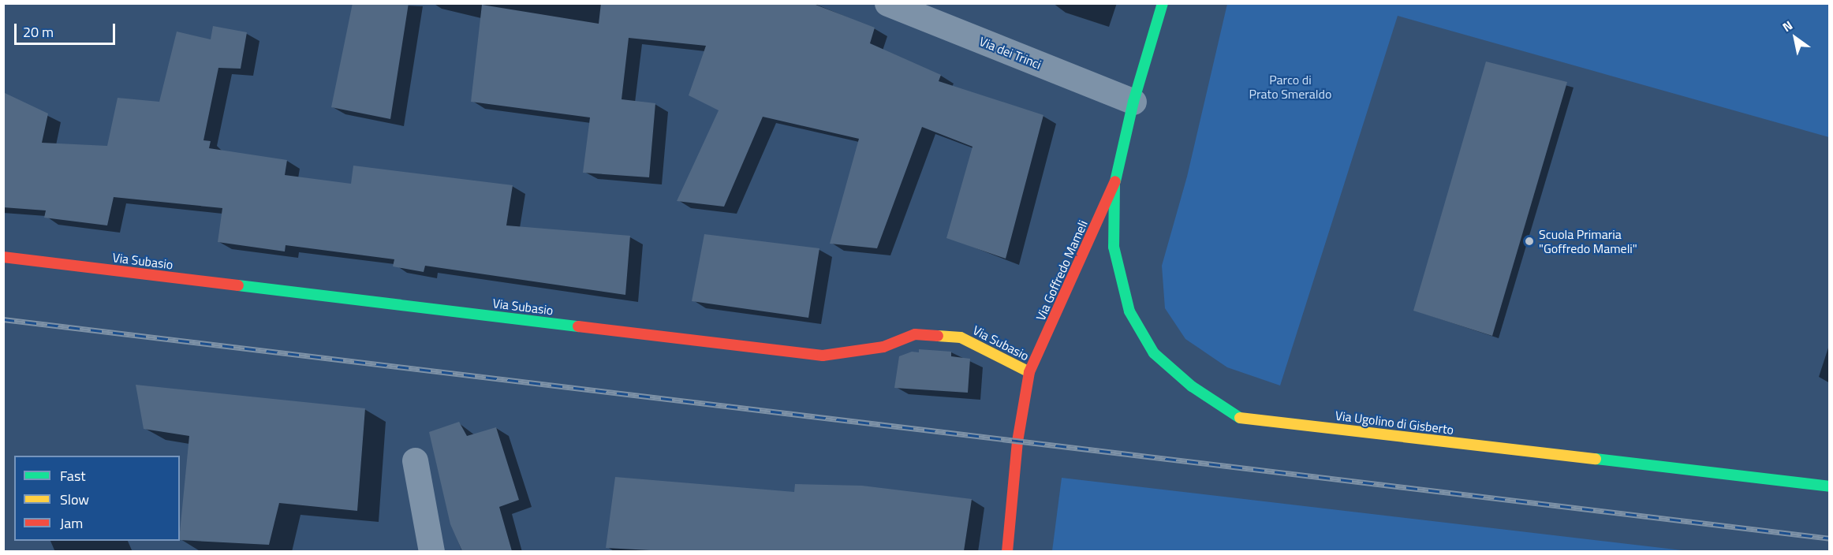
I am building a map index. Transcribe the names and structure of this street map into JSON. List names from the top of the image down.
{
  "streets": {
    "street": [
      "Via dei Trinci",
      "Via Subasio",
      "Via Goffredo Mameli",
      "Via Ugolino di Gisberto"
    ]
  },
  "crossings": [
    ["Via dei Trinci", "Via Goffredo Mameli"],
    ["Via Subasio", "Via Goffredo Mameli"],
    ["Via Goffredo Mameli", "Via Ugolino di Gisberto"]
  ],
  "parks": ["Parco di Prato Smeraldo"],
  "places": ["Scuola Primaria \"Goffredo Mameli\""],
  "legend": ["Fast", "Slow", "Jam"],
  "scale_bar": "20 m",
  "north": "top left"
}
